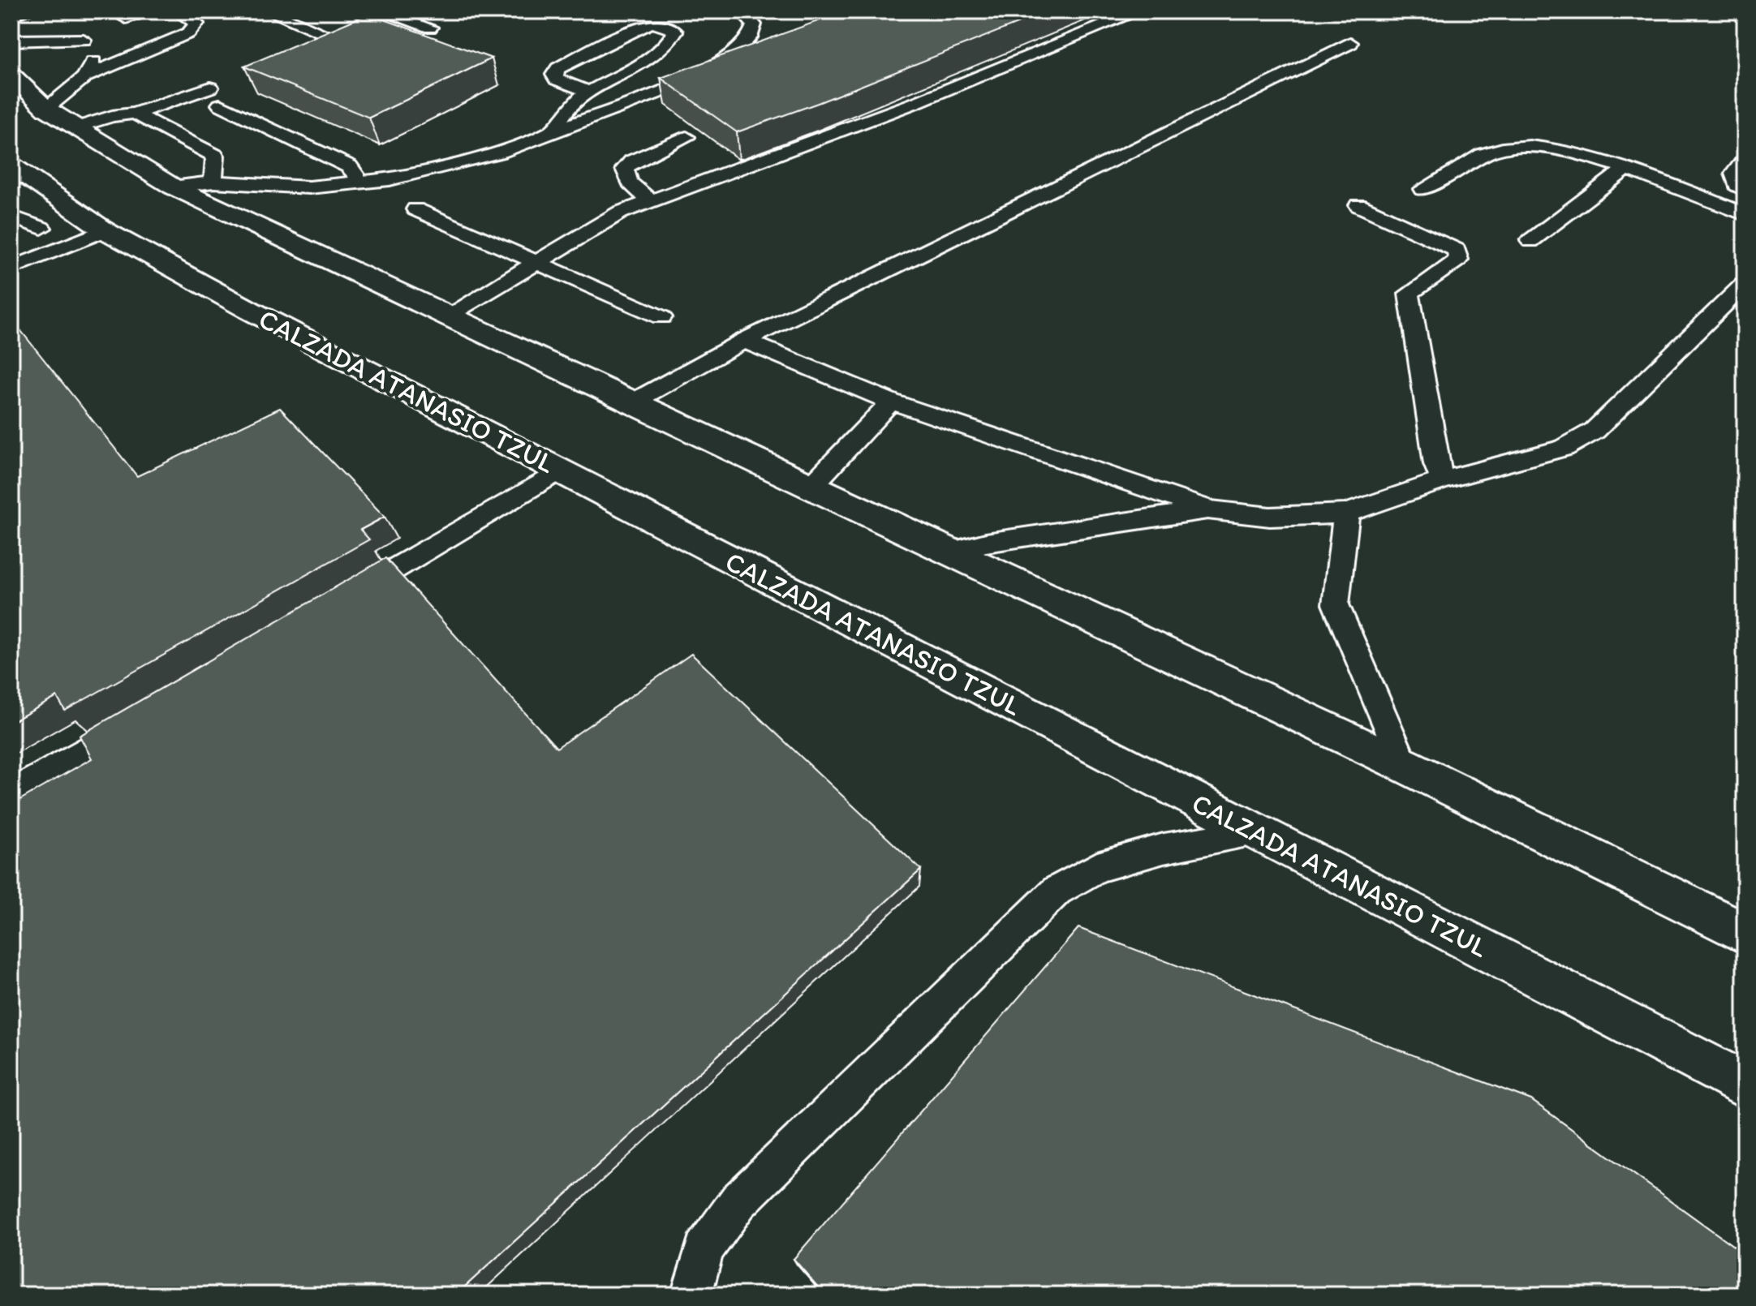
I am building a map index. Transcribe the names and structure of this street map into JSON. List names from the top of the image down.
{
  "streets": {
    "main road": ["CALZADA ATANASIO TZUL"]
  }
}
